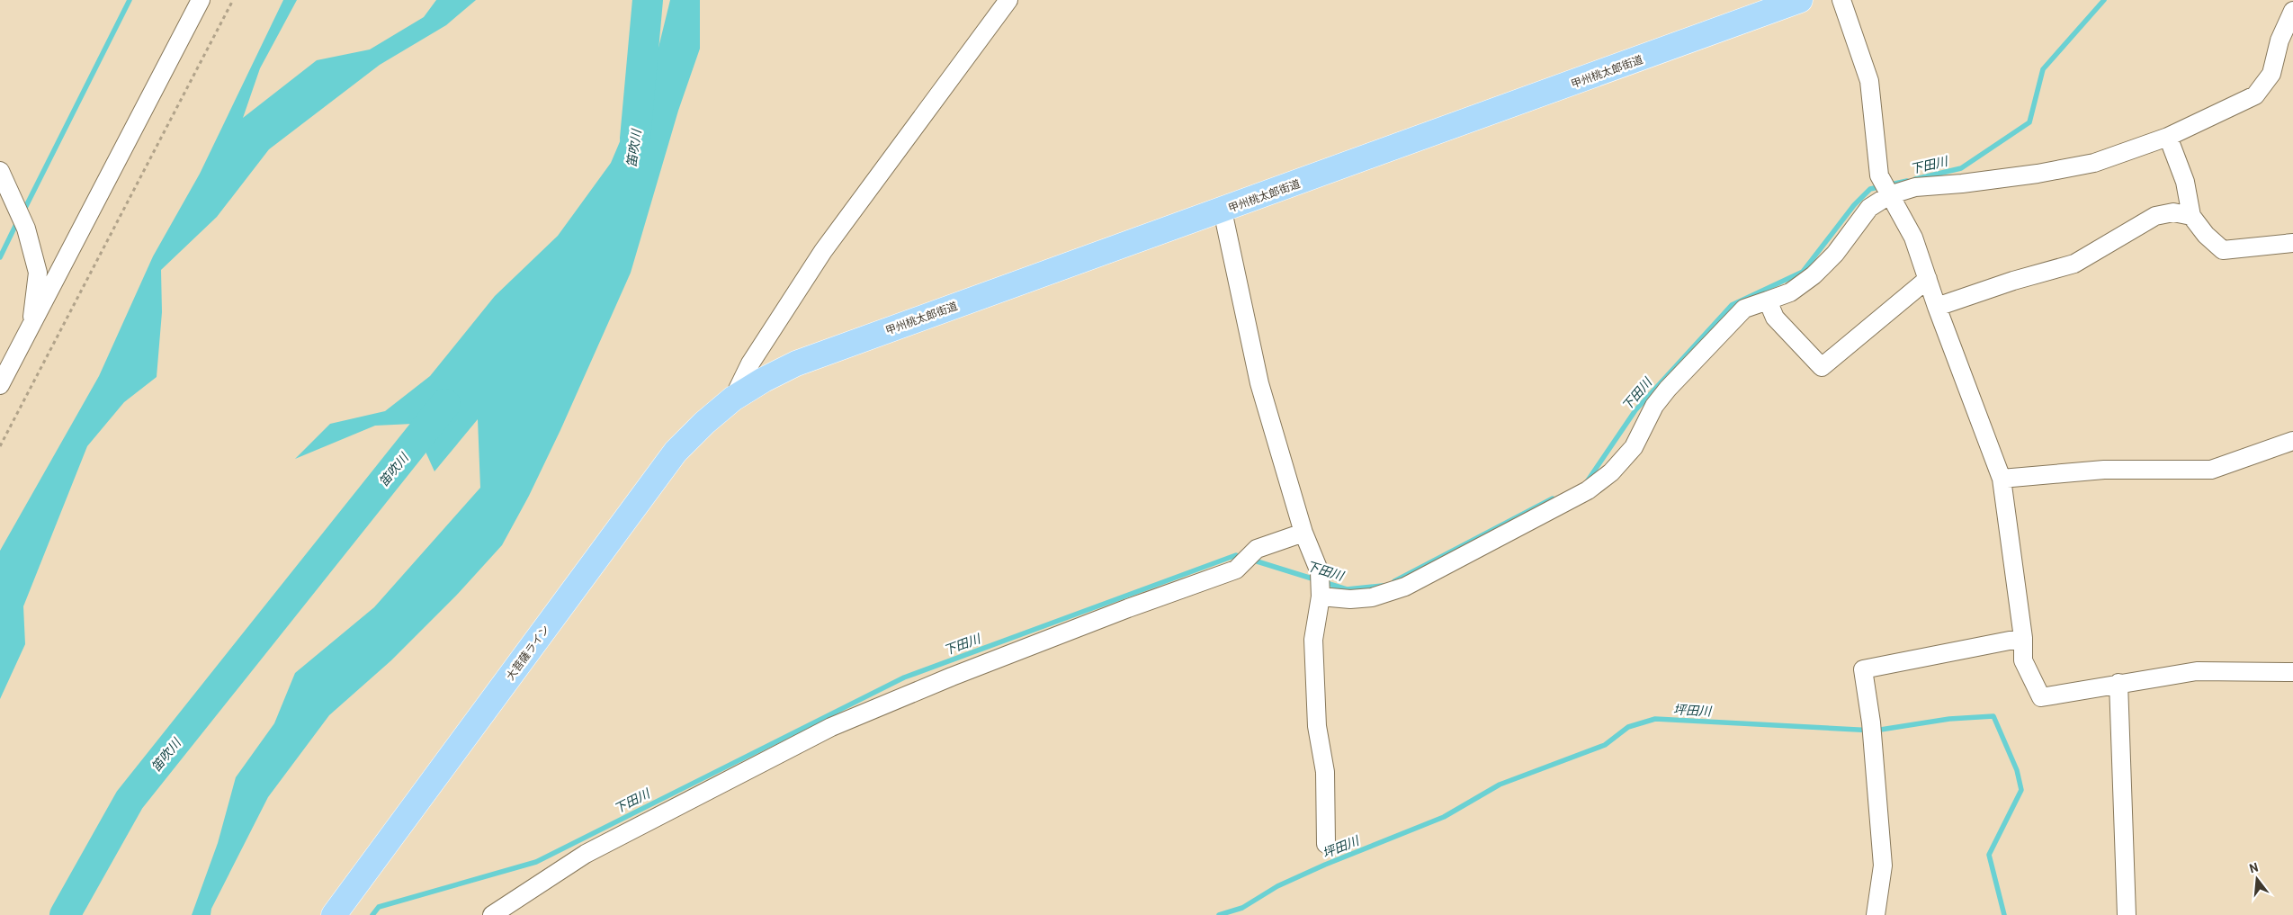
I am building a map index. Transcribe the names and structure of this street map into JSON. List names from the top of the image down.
{
  "streets": {
    "highway": ["甲州桃太郎街道", "大菩薩ライン"]
  },
  "crossings": [
    ["甲州桃太郎街道", "大菩薩ライン"]
  ],
  "water": ["笛吹川", "下田川", "坪田川"],
  "north": "top"
}
